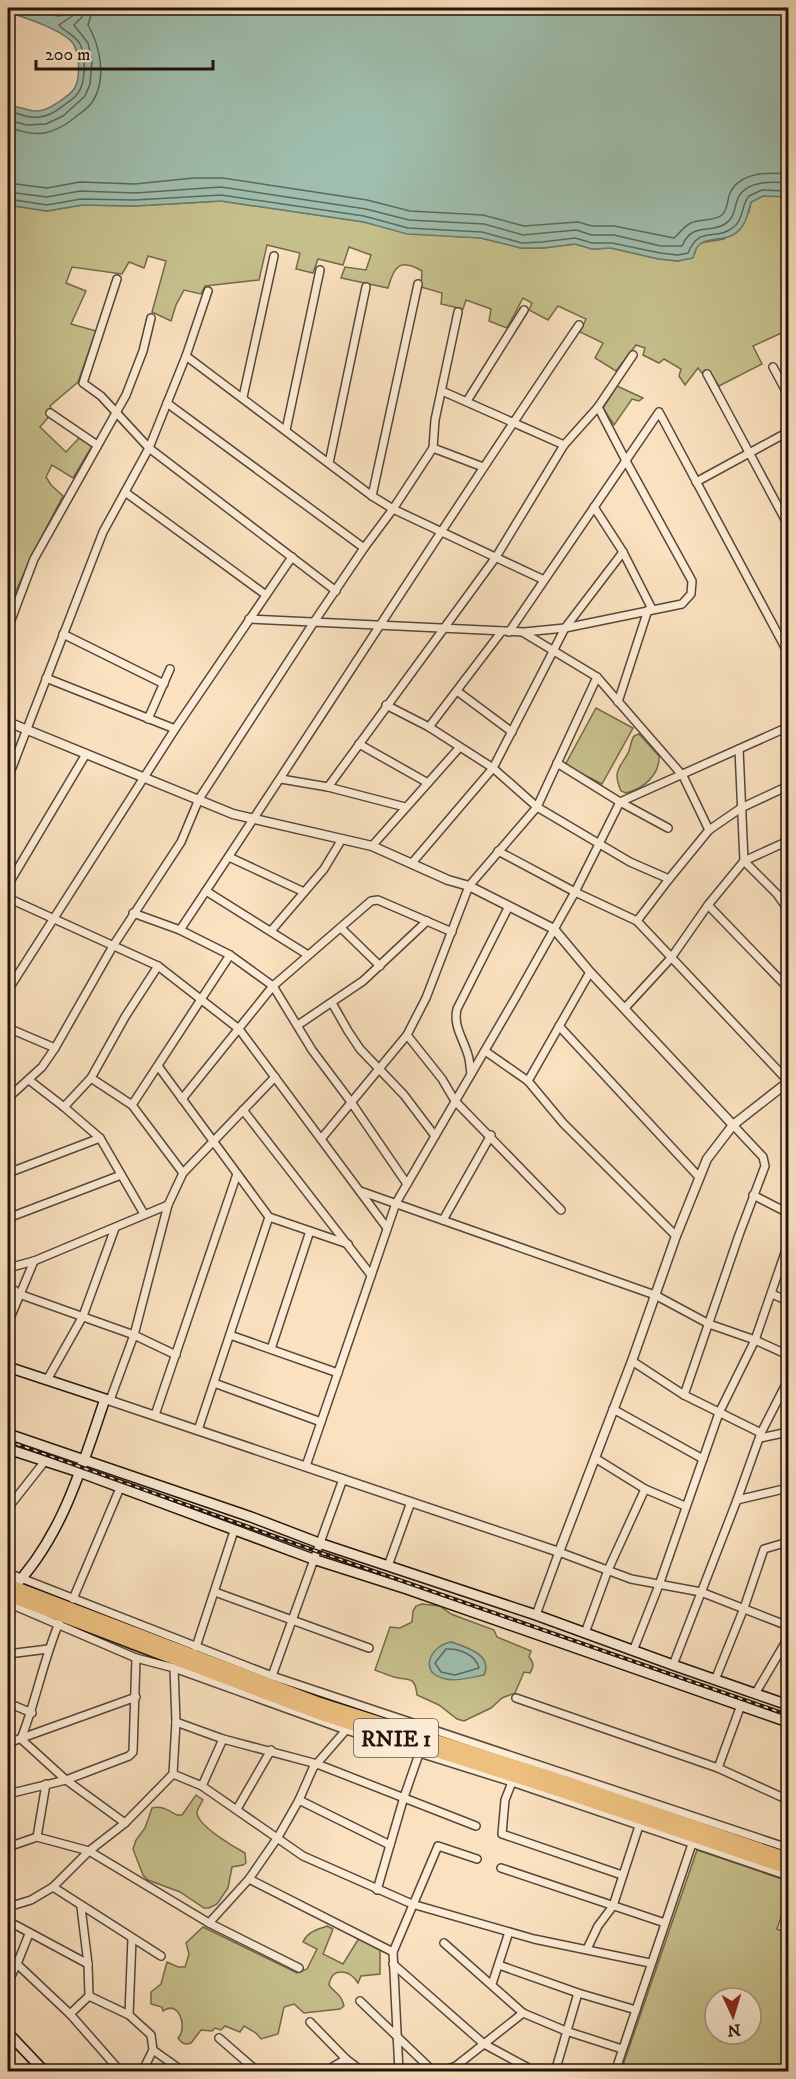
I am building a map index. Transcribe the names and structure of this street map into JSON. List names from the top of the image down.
{
  "streets": {
    "highway": ["RNIE 1"]
  },
  "scale_bar": "200 m",
  "north": "bottom"
}
